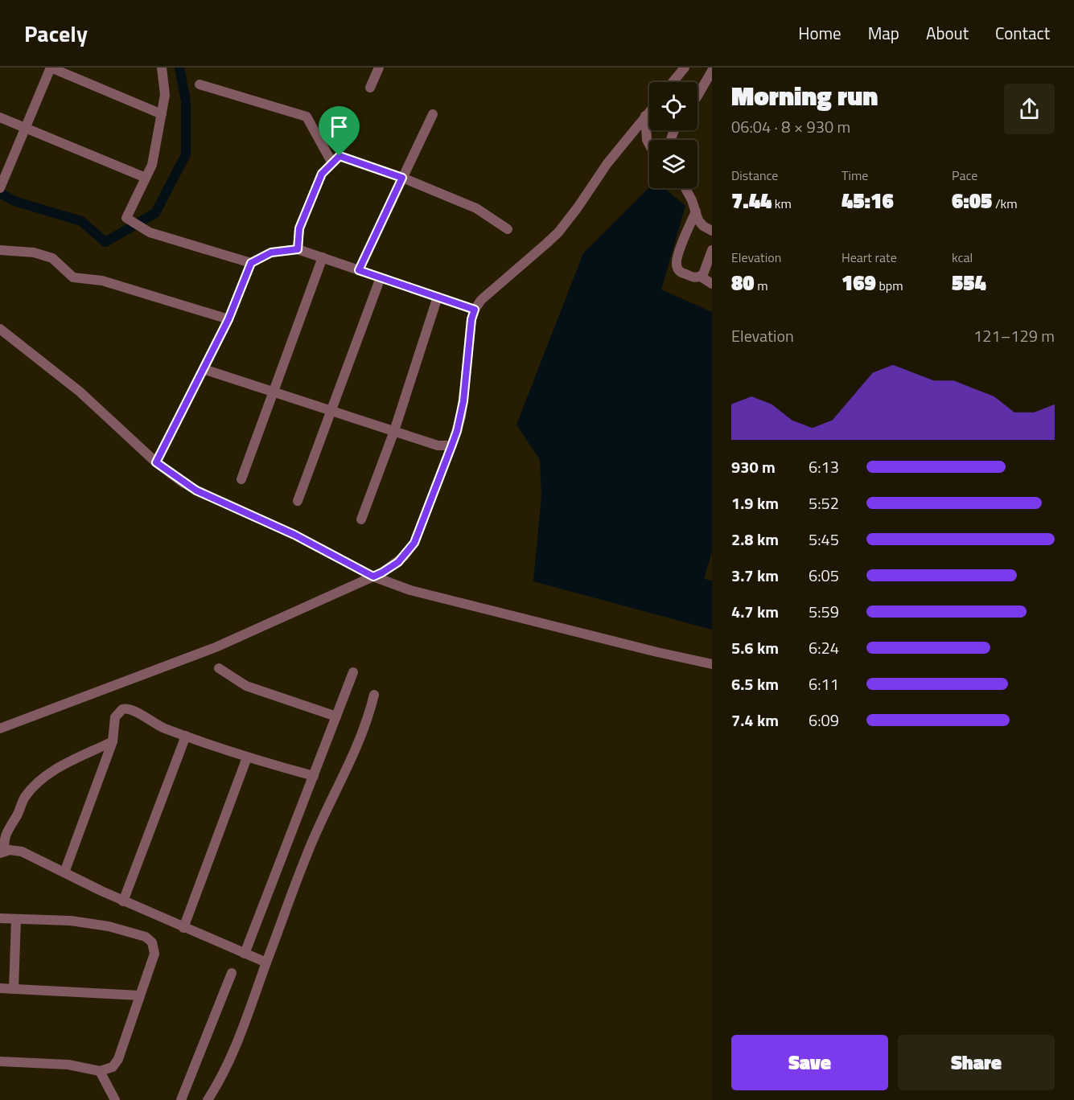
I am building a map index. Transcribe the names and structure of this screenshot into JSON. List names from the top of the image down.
{
  "page": {
    "header": "Pacely",
    "nav": [
      "Home",
      "Map",
      "About",
      "Contact"
    ],
    "heading": ["Morning run", "06:04 · 8 × 930 m"],
    "stats": [
      ["Distance", "7.44 km"],
      ["Time", "45:16"],
      ["Pace", "6:05 /km"],
      ["Elevation", "80 m"],
      ["Heart rate", "169 bpm"],
      ["kcal", "554"]
    ],
    "chart": ["Elevation", "121–129 m"],
    "list": [
      {
        "name": "930 m",
        "note": "6:13"
      },
      {
        "name": "1.9 km",
        "note": "5:52"
      },
      {
        "name": "2.8 km",
        "note": "5:45"
      },
      {
        "name": "3.7 km",
        "note": "6:05"
      },
      {
        "name": "4.7 km",
        "note": "5:59"
      },
      {
        "name": "5.6 km",
        "note": "6:24"
      },
      {
        "name": "6.5 km",
        "note": "6:11"
      },
      {
        "name": "7.4 km",
        "note": "6:09"
      }
    ],
    "buttons": ["Save", "Share"]
  }
}
